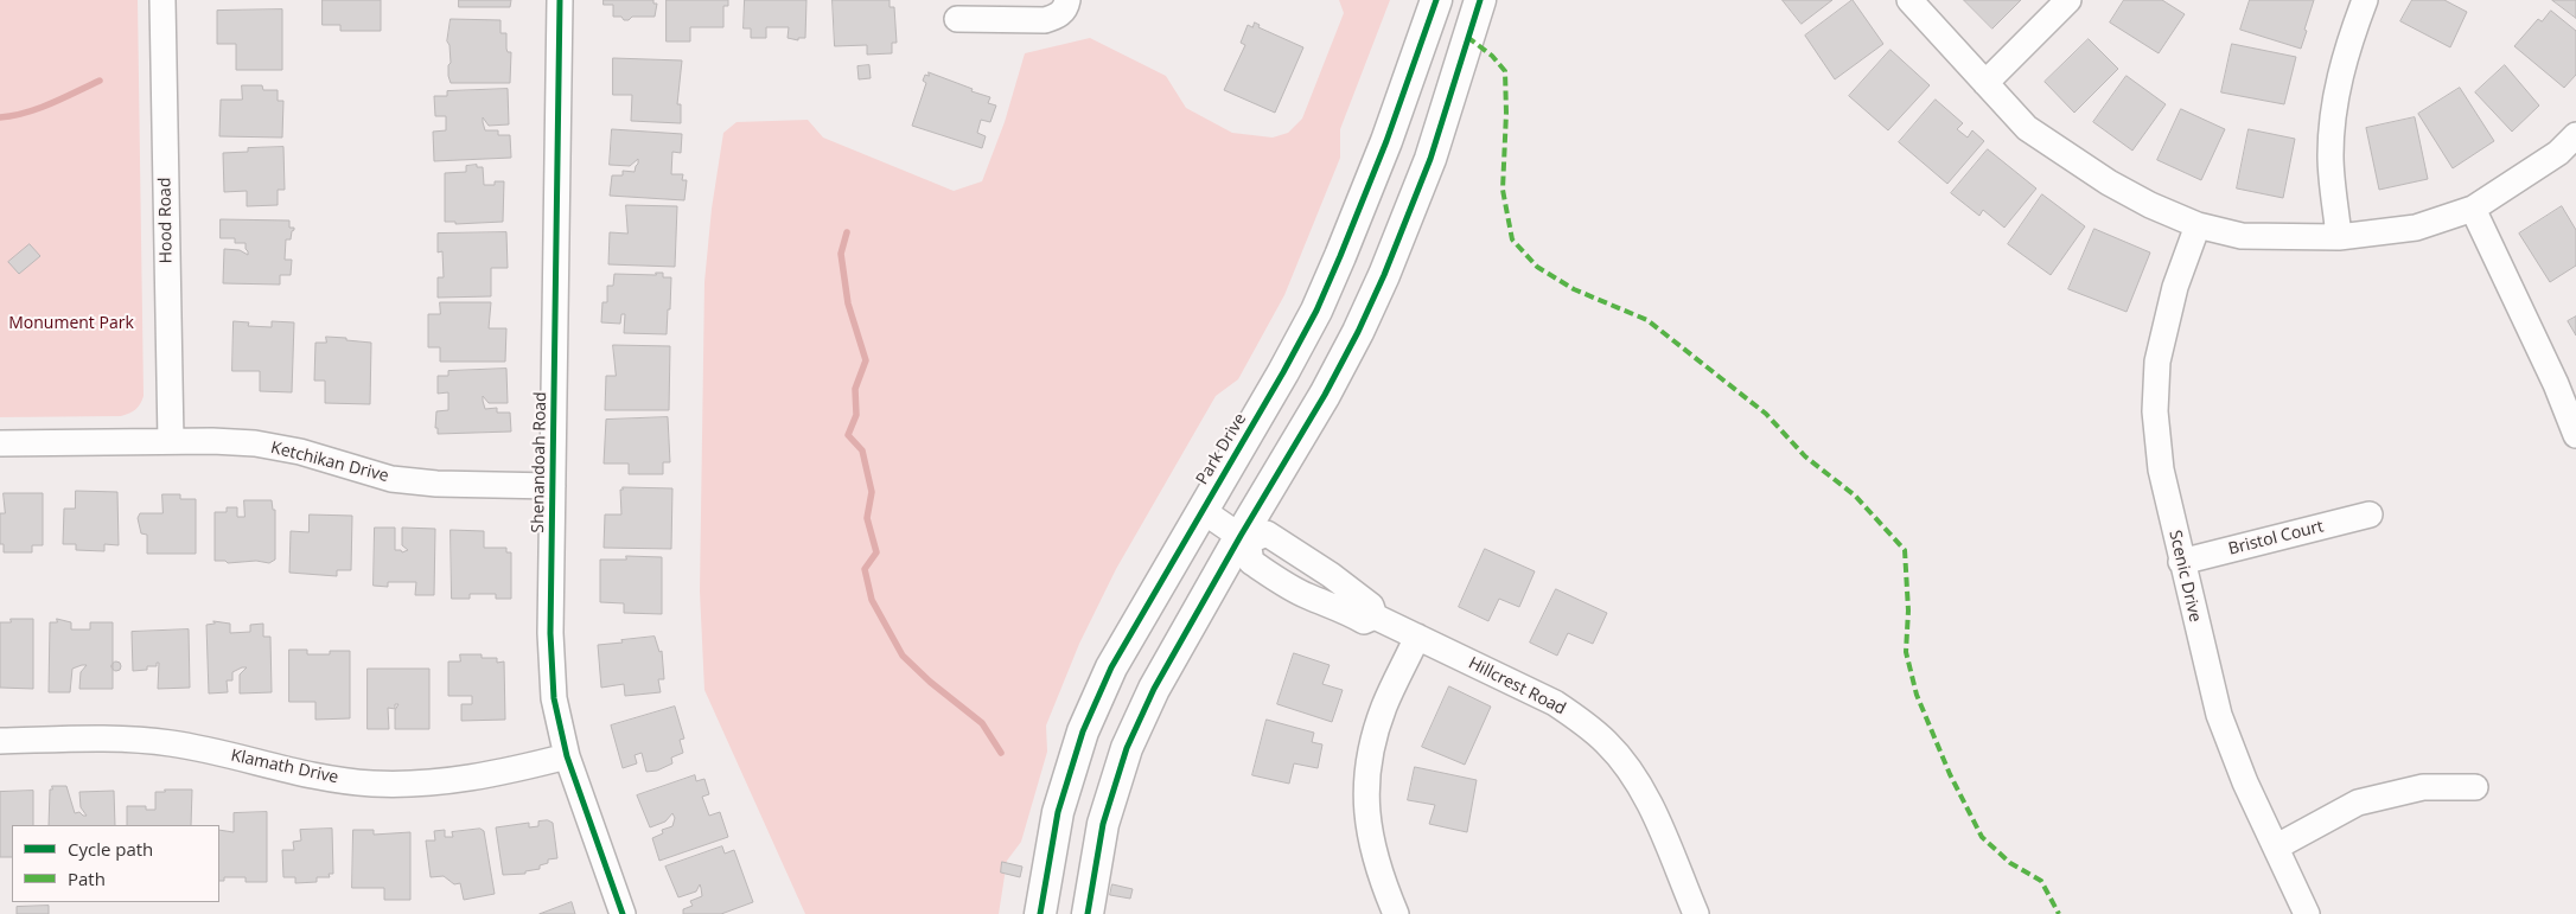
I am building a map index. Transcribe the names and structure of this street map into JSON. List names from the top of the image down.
{
  "streets": {
    "street": [
      "Hood Road",
      "Park Drive",
      "Ketchikan Drive",
      "Shenandoah Road",
      "Bristol Court",
      "Scenic Drive",
      "Hillcrest Road",
      "Klamath Drive"
    ]
  },
  "crossings": [
    ["Hood Road", "Ketchikan Drive"],
    ["Ketchikan Drive", "Shenandoah Road"],
    ["Shenandoah Road", "Klamath Drive"],
    ["Bristol Court", "Scenic Drive"]
  ],
  "parks": ["Monument Park"],
  "legend": ["Cycle path", "Path"]
}
